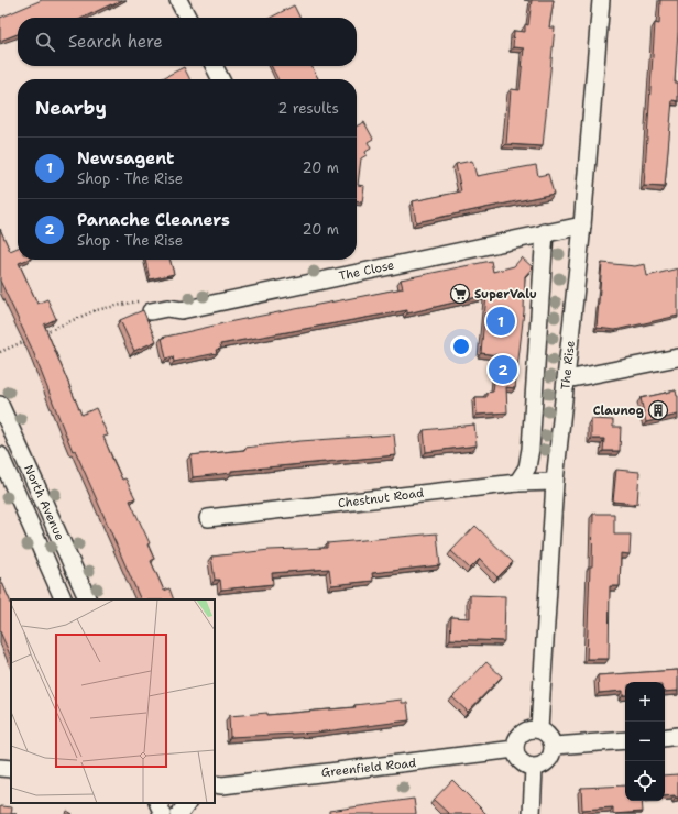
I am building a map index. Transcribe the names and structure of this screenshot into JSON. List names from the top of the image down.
{
  "streets": {
    "street": [
      "The Close",
      "The Rise",
      "Chestnut Road",
      "North Avenue",
      "Greenfield Road"
    ]
  },
  "crossings": [
    ["The Close", "The Rise"],
    ["The Rise", "Chestnut Road"],
    ["The Rise", "Greenfield Road"]
  ],
  "places": {
    "supermarket": ["SuperValu"],
    "building": ["Claunog"]
  },
  "page": {
    "search": "Search here",
    "heading": ["Nearby", "2 results"],
    "list": [
      {
        "mark": "1",
        "name": "Newsagent",
        "note": "Shop · The Rise",
        "value": "20 m"
      },
      {
        "mark": "2",
        "name": "Panache Cleaners",
        "note": "Shop · The Rise",
        "value": "20 m"
      }
    ],
    "pins": ["1", "2"],
    "map_buttons": ["+", "−"]
  }
}
